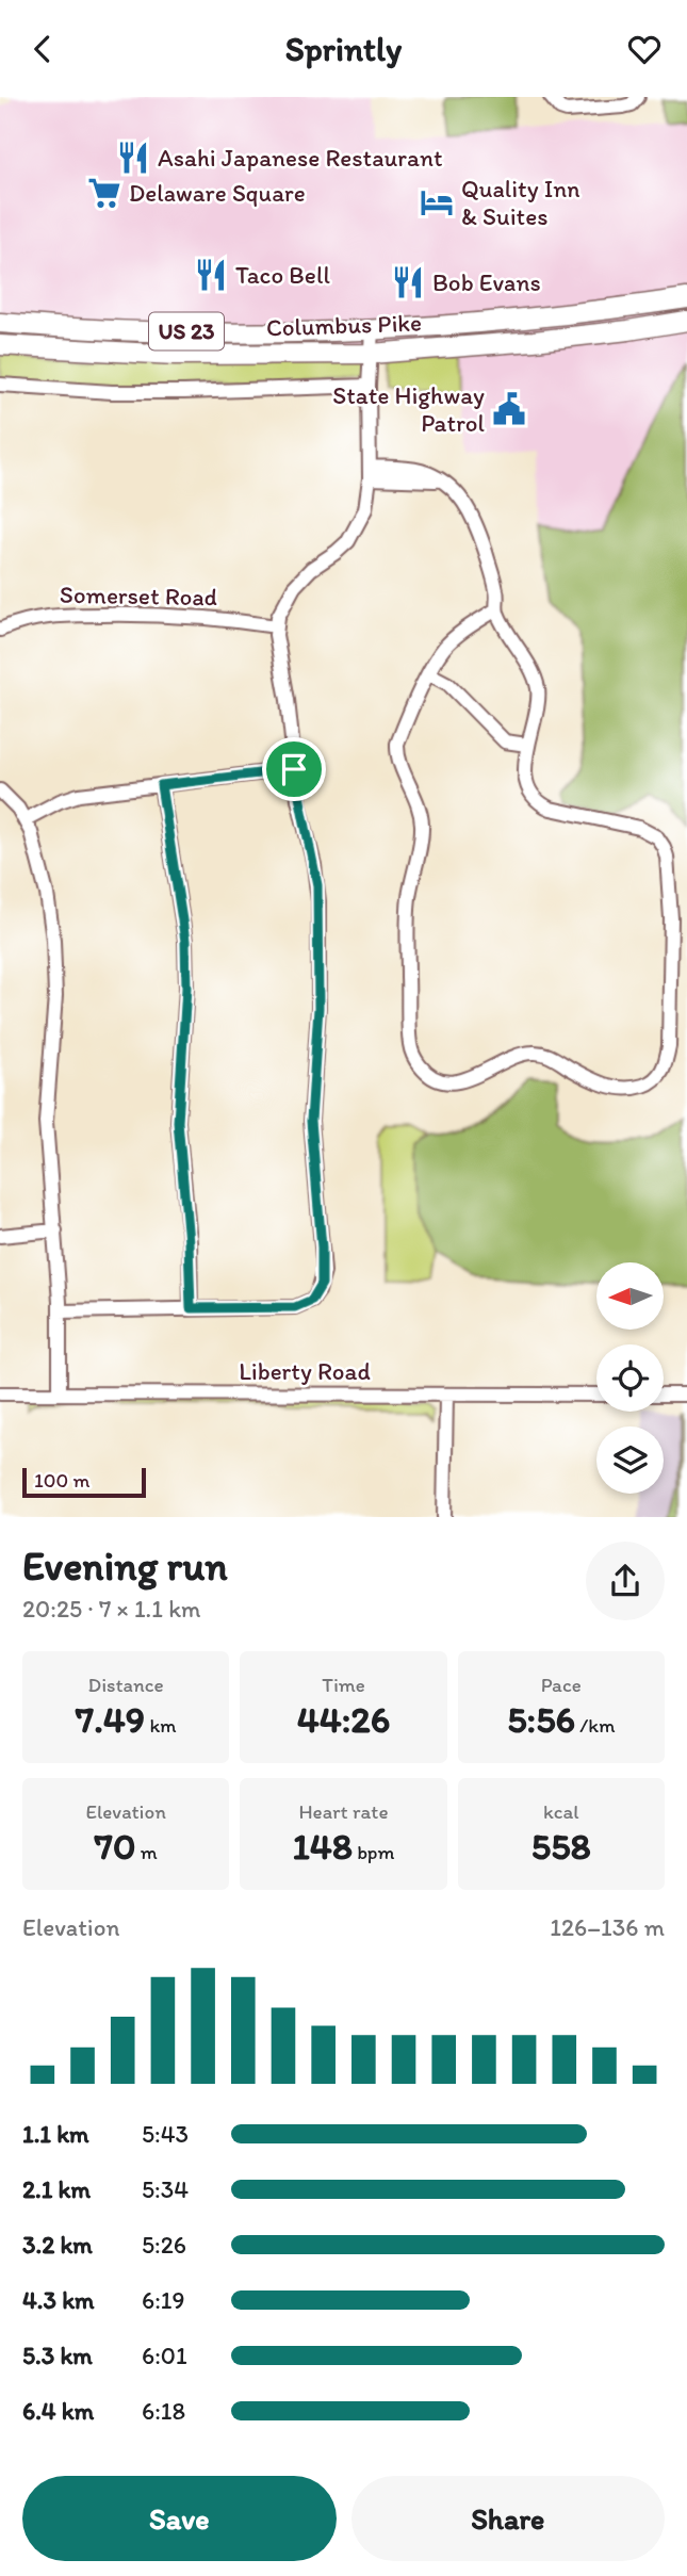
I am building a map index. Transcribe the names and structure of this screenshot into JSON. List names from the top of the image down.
{
  "streets": {
    "highway": ["Columbus Pike", "US 23"],
    "street": ["Somerset Road", "Liberty Road"]
  },
  "places": {
    "restaurant": ["Asahi Japanese Restaurant", "Taco Bell", "Bob Evans"],
    "supermarket": ["Delaware Square"],
    "hotel": ["Quality Inn & Suites"],
    "public building": ["State Highway Patrol"]
  },
  "scale_bar": "100 m",
  "north": "left",
  "page": {
    "header": "Sprintly",
    "scale": "100 m",
    "heading": ["Evening run", "20:25 · 7 × 1.1 km"],
    "stats": [
      ["Distance", "7.49 km"],
      ["Time", "44:26"],
      ["Pace", "5:56 /km"],
      ["Elevation", "70 m"],
      ["Heart rate", "148 bpm"],
      ["kcal", "558"]
    ],
    "chart": ["Elevation", "126–136 m"],
    "list": [
      {
        "name": "1.1 km",
        "note": "5:43"
      },
      {
        "name": "2.1 km",
        "note": "5:34"
      },
      {
        "name": "3.2 km",
        "note": "5:26"
      },
      {
        "name": "4.3 km",
        "note": "6:19"
      },
      {
        "name": "5.3 km",
        "note": "6:01"
      },
      {
        "name": "6.4 km",
        "note": "6:18"
      }
    ],
    "buttons": ["Save", "Share"]
  }
}
